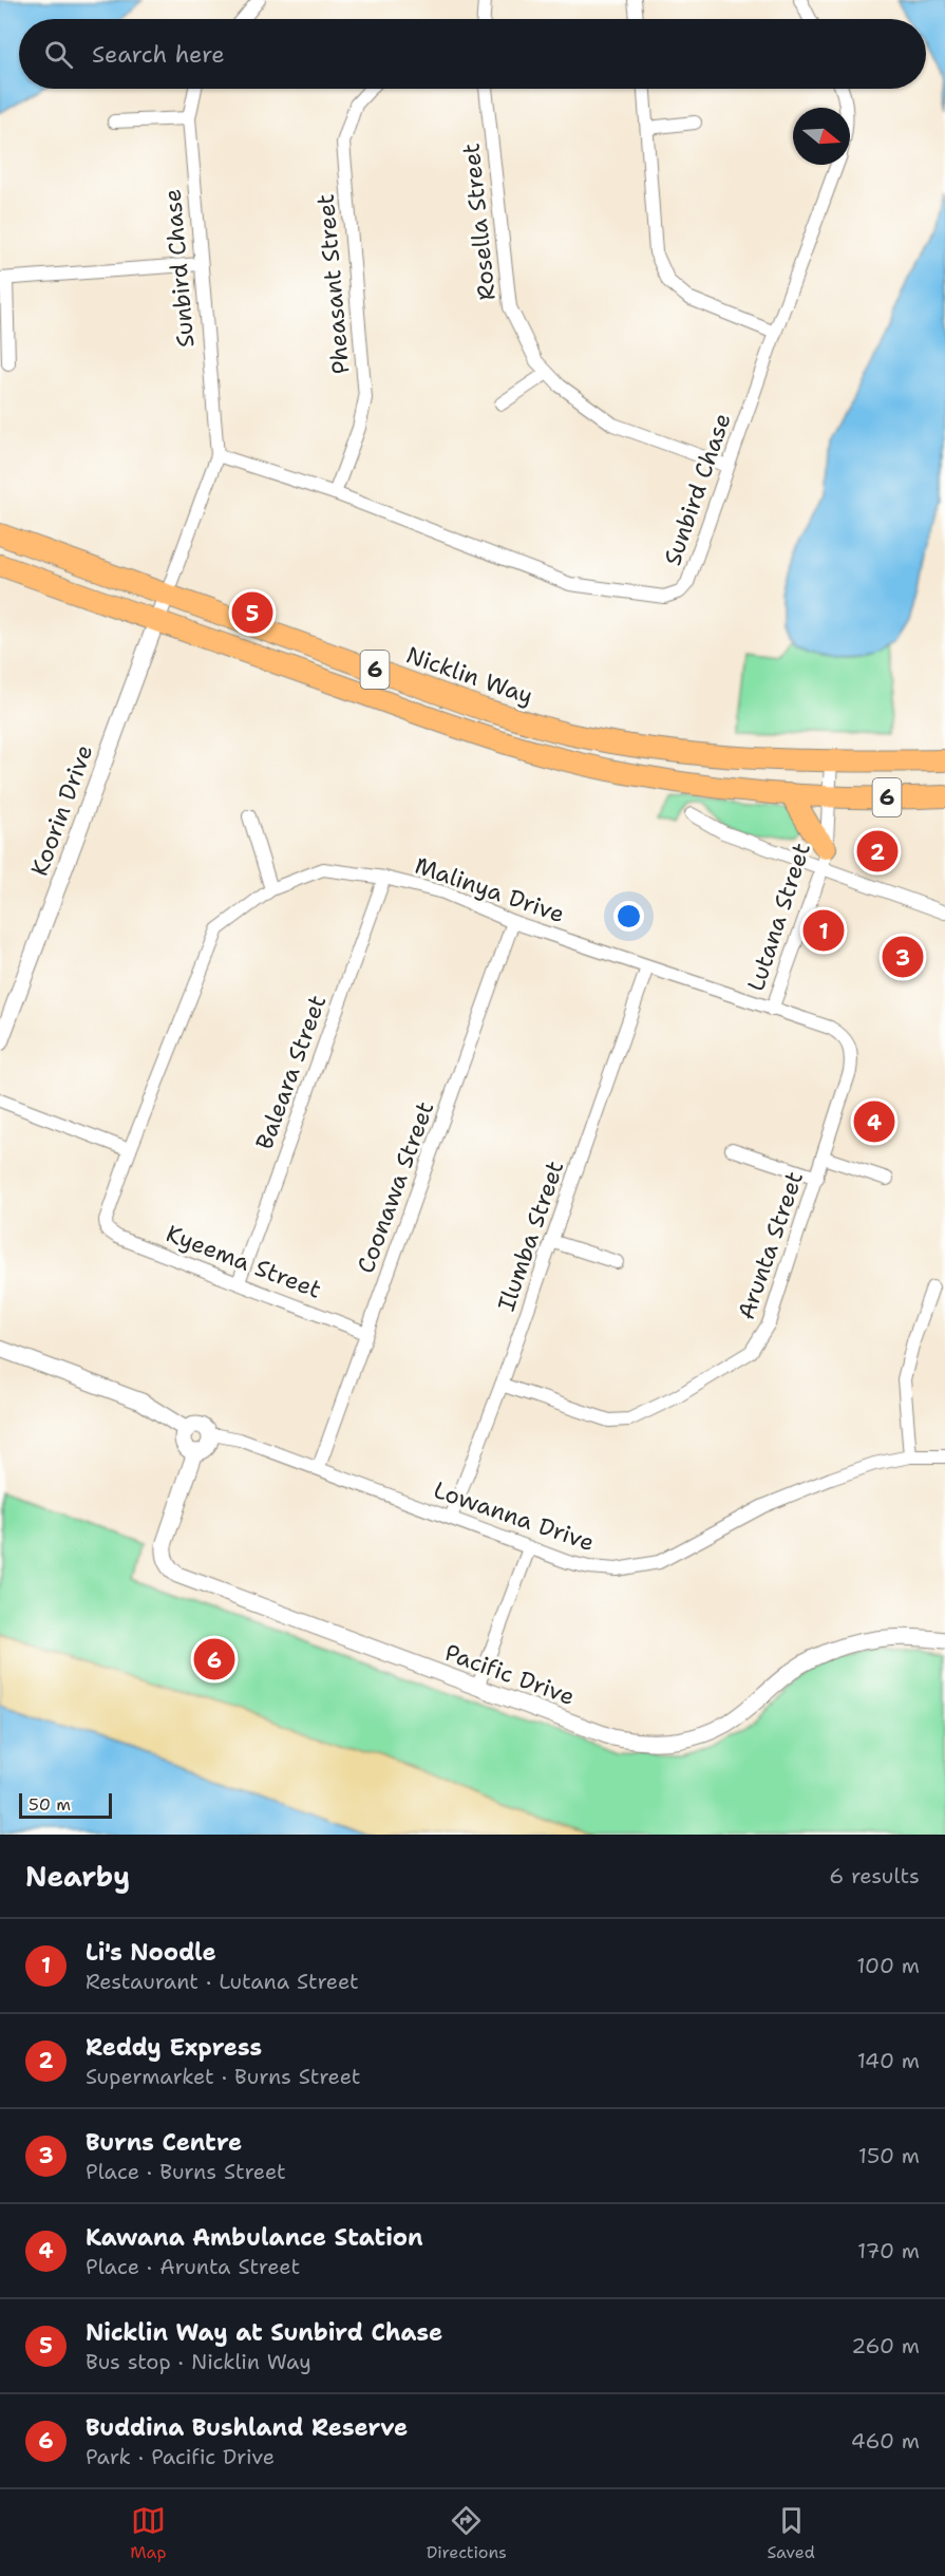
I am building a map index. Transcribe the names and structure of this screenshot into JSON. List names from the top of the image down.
{
  "streets": {
    "highway": ["6", "Nicklin Way"],
    "street": [
      "Rosella Street",
      "Sunbird Chase",
      "Pheasant Street",
      "Koorin Drive",
      "Malinya Drive",
      "Lutana Street",
      "Baleara Street",
      "Coonawa Street",
      "Ilumba Street",
      "Arunta Street",
      "Kyeema Street",
      "Lowanna Drive",
      "Pacific Drive"
    ]
  },
  "crossings": [
    ["Rosella Street", "Sunbird Chase"],
    ["Sunbird Chase", "Pheasant Street"],
    ["Sunbird Chase", "Nicklin Way"],
    ["Sunbird Chase", "Koorin Drive"],
    ["6", "Koorin Drive"],
    ["6", "Lutana Street"],
    ["Nicklin Way", "Koorin Drive"],
    ["Nicklin Way", "Lutana Street"],
    ["Malinya Drive", "Lutana Street"],
    ["Malinya Drive", "Baleara Street"],
    ["Malinya Drive", "Coonawa Street"],
    ["Malinya Drive", "Ilumba Street"],
    ["Malinya Drive", "Arunta Street"],
    ["Malinya Drive", "Kyeema Street"],
    ["Lutana Street", "Arunta Street"],
    ["Baleara Street", "Kyeema Street"],
    ["Coonawa Street", "Kyeema Street"],
    ["Coonawa Street", "Lowanna Drive"],
    ["Ilumba Street", "Arunta Street"],
    ["Ilumba Street", "Lowanna Drive"],
    ["Lowanna Drive", "Pacific Drive"]
  ],
  "scale_bar": "50 m",
  "north": "right",
  "page": {
    "search": "Search here",
    "pins": [
      "5",
      "2",
      "1",
      "3",
      "4",
      "6"
    ],
    "scale": "50 m",
    "heading": ["Nearby", "6 results"],
    "list": [
      {
        "mark": "1",
        "name": "Li's Noodle",
        "note": "Restaurant · Lutana Street",
        "value": "100 m"
      },
      {
        "mark": "2",
        "name": "Reddy Express",
        "note": "Supermarket · Burns Street",
        "value": "140 m"
      },
      {
        "mark": "3",
        "name": "Burns Centre",
        "note": "Place · Burns Street",
        "value": "150 m"
      },
      {
        "mark": "4",
        "name": "Kawana Ambulance Station",
        "note": "Place · Arunta Street",
        "value": "170 m"
      },
      {
        "mark": "5",
        "name": "Nicklin Way at Sunbird Chase",
        "note": "Bus stop · Nicklin Way",
        "value": "260 m"
      },
      {
        "mark": "6",
        "name": "Buddina Bushland Reserve",
        "note": "Park · Pacific Drive",
        "value": "460 m"
      }
    ],
    "nav": ["Map", "Directions", "Saved"]
  }
}
